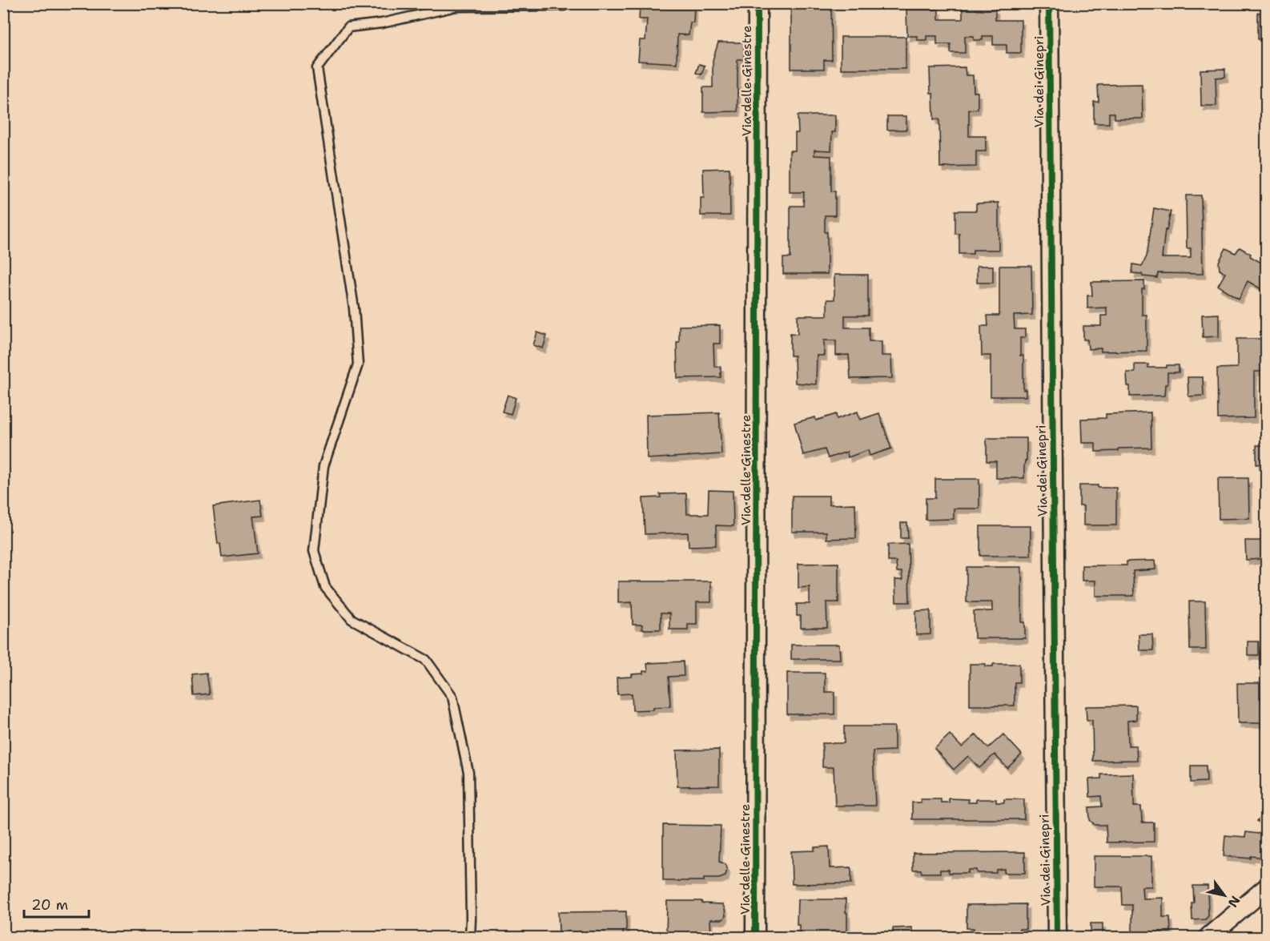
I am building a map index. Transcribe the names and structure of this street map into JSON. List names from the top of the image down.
{
  "streets": {
    "street": ["Via delle Ginestre", "Via dei Ginepri"]
  },
  "scale_bar": "20 m",
  "north": "bottom right"
}
